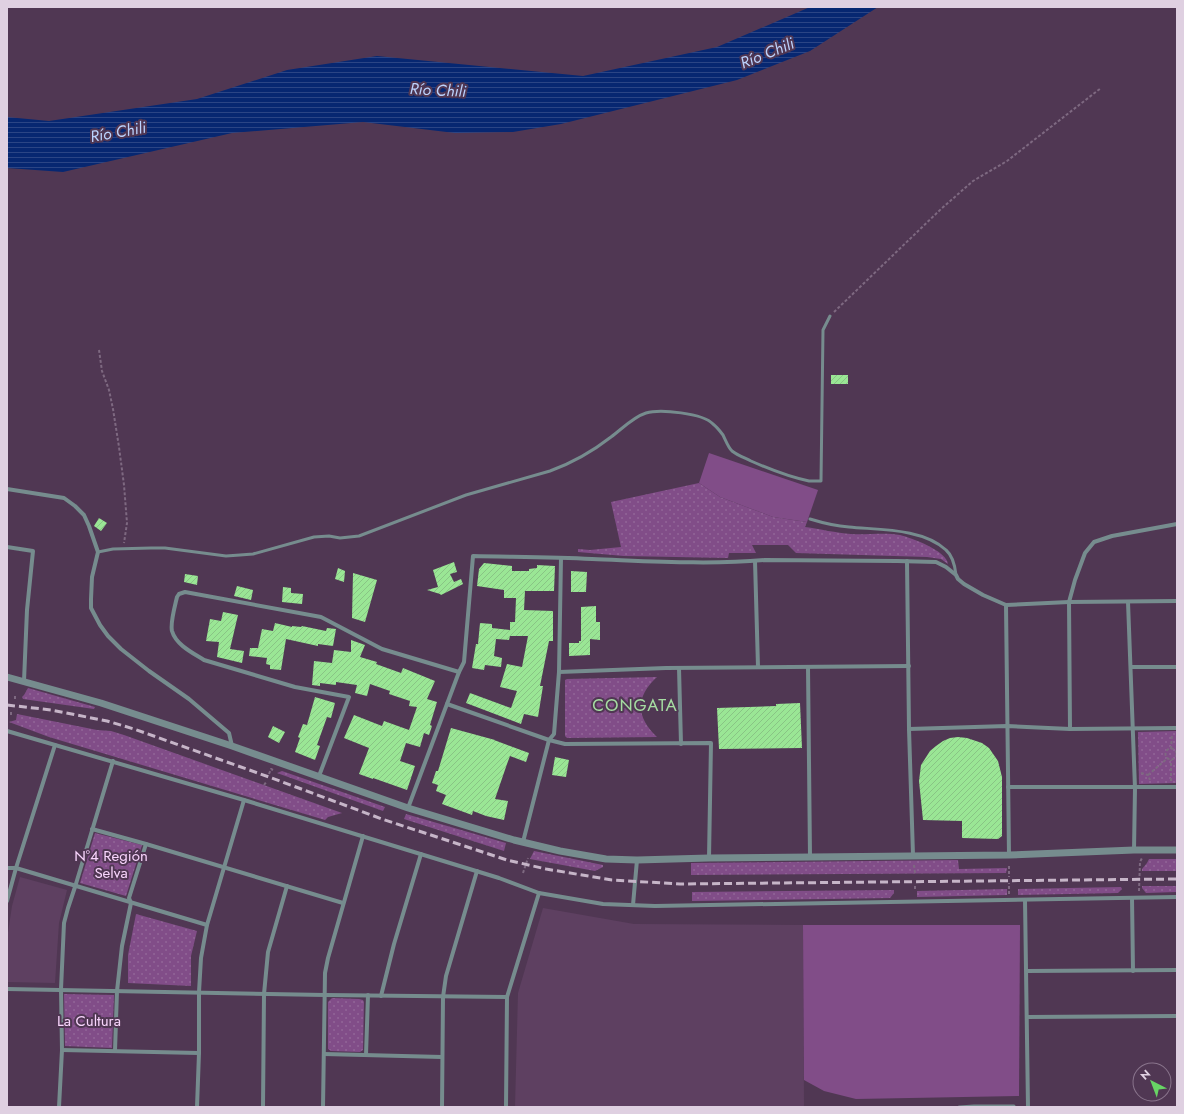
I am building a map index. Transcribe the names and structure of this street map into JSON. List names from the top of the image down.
{
  "districts": ["CONGATA"],
  "water": ["Río Chili"],
  "parks": ["N°4 Región Selva", "La Cultura"],
  "north": "top left"
}
